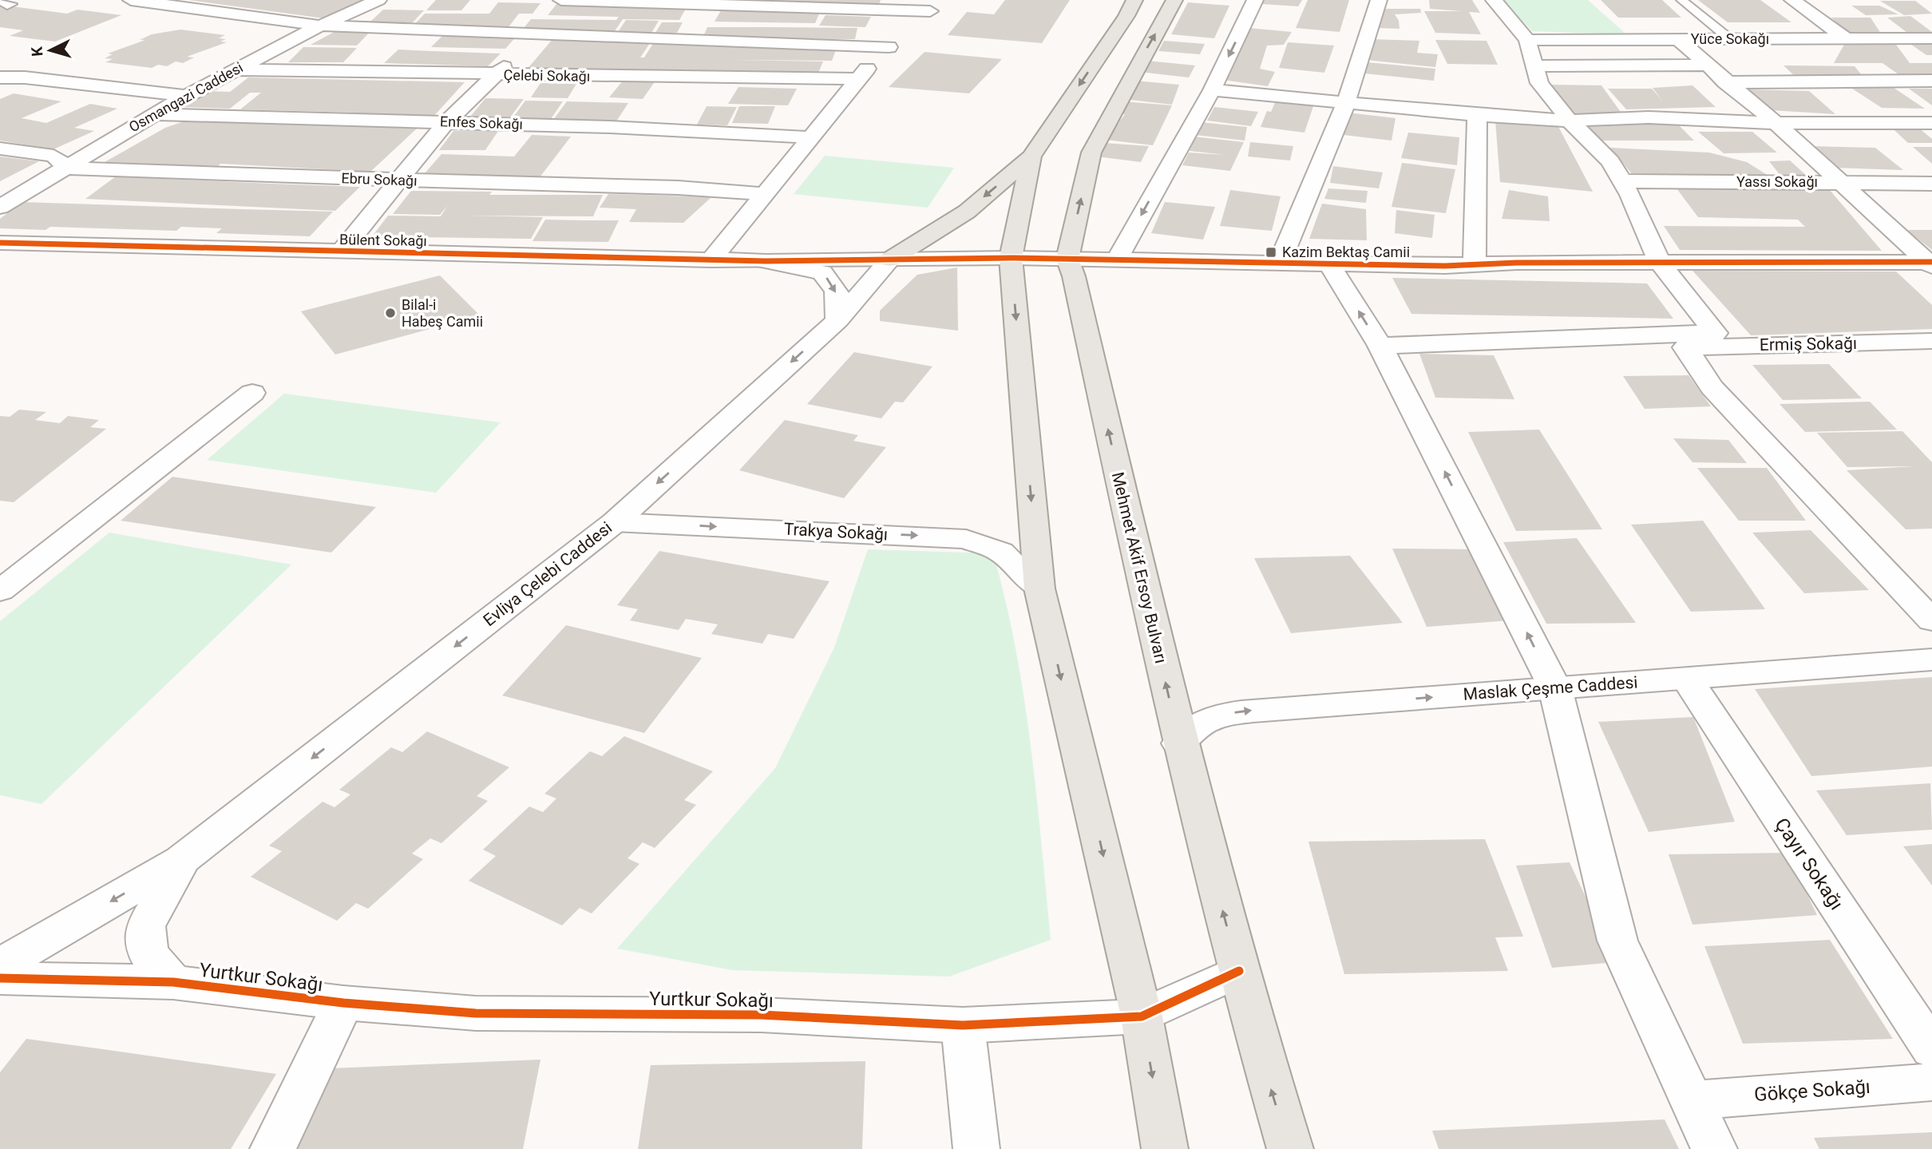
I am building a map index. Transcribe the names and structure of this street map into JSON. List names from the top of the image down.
{
  "streets": {
    "main road": ["Mehmet Akif Ersoy Bulvarı"],
    "street": [
      "Yüce Sokağı",
      "Çelebi Sokağı",
      "Osmangazi Caddesi",
      "Enfes Sokağı",
      "Ebru Sokağı",
      "Yassı Sokağı",
      "Bülent Sokağı",
      "Ermiş Sokağı",
      "Trakya Sokağı",
      "Evliya Çelebi Caddesi",
      "Maslak Çeşme Caddesi",
      "Çayır Sokağı",
      "Yurtkur Sokağı",
      "Gökçe Sokağı"
    ]
  },
  "crossings": [
    ["Çelebi Sokağı", "Osmangazi Caddesi"],
    ["Osmangazi Caddesi", "Enfes Sokağı"],
    ["Osmangazi Caddesi", "Ebru Sokağı"],
    ["Trakya Sokağı", "Evliya Çelebi Caddesi"],
    ["Mehmet Akif Ersoy Bulvarı", "Maslak Çeşme Caddesi"],
    ["Mehmet Akif Ersoy Bulvarı", "Yurtkur Sokağı"],
    ["Evliya Çelebi Caddesi", "Yurtkur Sokağı"],
    ["Maslak Çeşme Caddesi", "Çayır Sokağı"]
  ],
  "one_way": ["Evliya Çelebi Caddesi", "Maslak Çeşme Caddesi"],
  "places": {
    "transit": ["Kazim Bektaş Camii"],
    "other": ["Bilal-i Habeş Camii"]
  },
  "north": "left"
}
